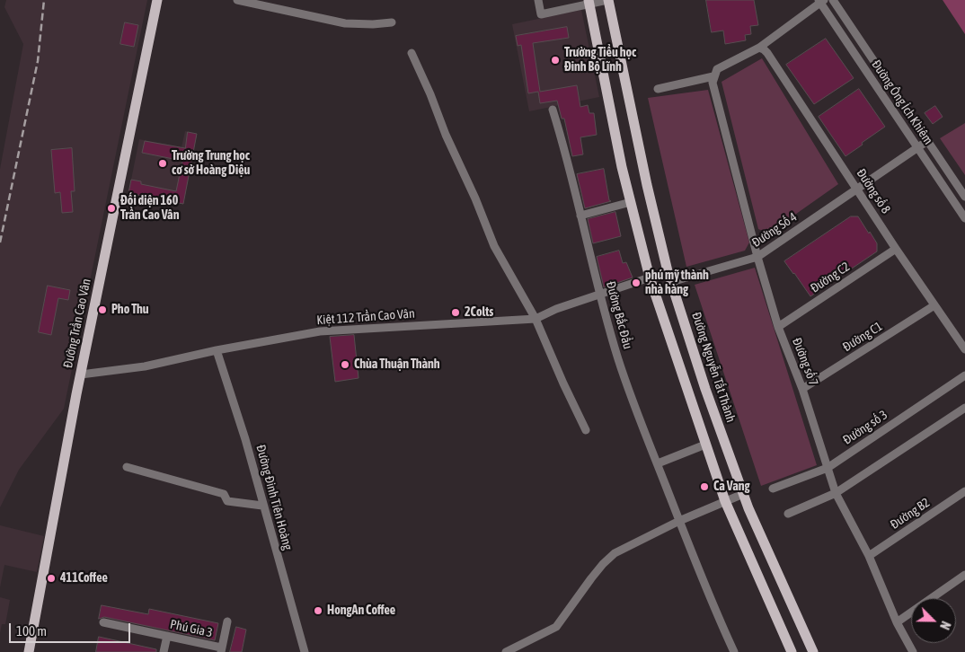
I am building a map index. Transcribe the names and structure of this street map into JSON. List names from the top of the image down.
{
  "streets": {
    "main road": ["Đường Trần Cao Vân", "Đường Nguyễn Tất Thành"],
    "street": [
      "Đường Ông Ích Khiêm",
      "Đường số 8",
      "Đường Số 4",
      "Đường C2",
      "Đường Bắc Đẩu",
      "Kiệt 112 Trần Cao Vân",
      "Đường C1",
      "Đường số 7",
      "Đường số 3",
      "Đường Đinh Tiên Hoàng",
      "Đường B2",
      "Phú Gia 3"
    ]
  },
  "crossings": [
    ["Đường số 8", "Đường Số 4"],
    ["Đường số 8", "Đường C2"],
    ["Đường số 8", "Đường C1"],
    ["Đường Số 4", "Đường số 7"],
    ["Đường Số 4", "Đường Nguyễn Tất Thành"],
    ["Đường C2", "Đường số 7"],
    ["Đường Bắc Đẩu", "Kiệt 112 Trần Cao Vân"],
    ["Kiệt 112 Trần Cao Vân", "Đường Trần Cao Vân"],
    ["Kiệt 112 Trần Cao Vân", "Đường Đinh Tiên Hoàng"],
    ["Đường C1", "Đường số 7"],
    ["Đường số 7", "Đường số 3"],
    ["Đường số 7", "Đường B2"]
  ],
  "places": [
    "Trường Tiểu học Đinh Bộ Lĩnh",
    "Trường Trung học cơ sở Hoàng Diệu",
    "Đối diện 160 Trần Cao Vân",
    "phú mỹ thành nhà hàng",
    "Pho Thu",
    "2Colts",
    "Chùa Thuận Thành",
    "Ca Vang",
    "411Coffee",
    "HongAn Coffee"
  ],
  "scale_bar": "100 m",
  "north": "bottom right"
}
